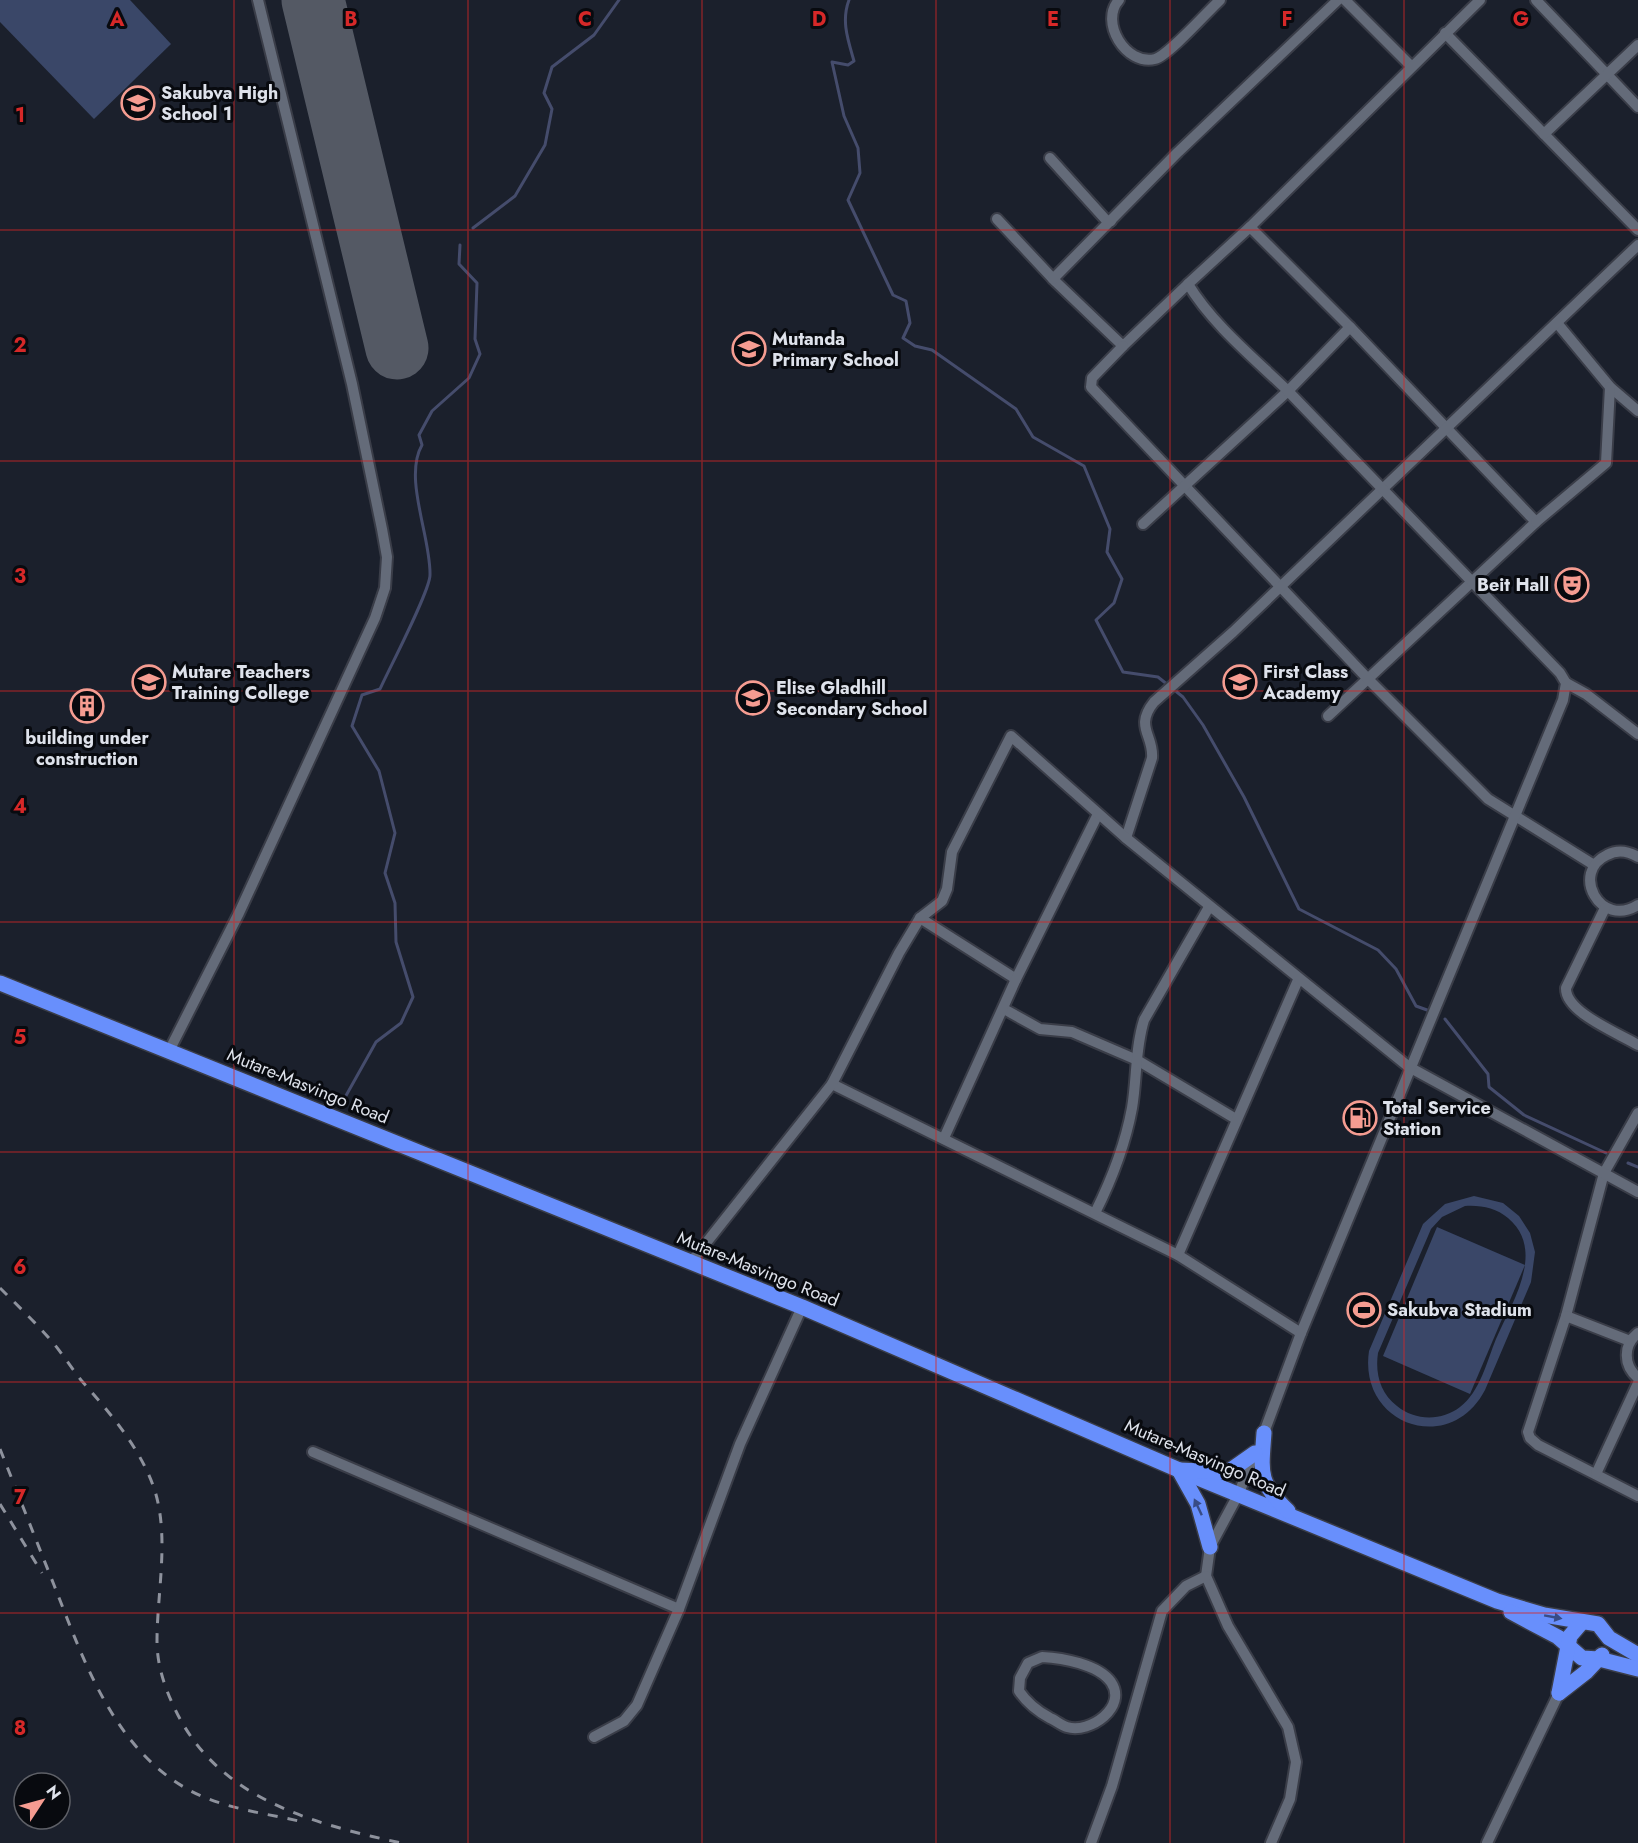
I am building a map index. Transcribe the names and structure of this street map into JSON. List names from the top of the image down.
{
  "streets": {
    "highway": ["Mutare-Masvingo Road"]
  },
  "places": {
    "school or university": [
      "Sakubva High School 1",
      "Mutanda Primary School",
      "Mutare Teachers Training College",
      "First Class Academy",
      "Elise Gladhill Secondary School"
    ],
    "theatre": ["Beit Hall"],
    "building": ["building under construction"],
    "fuel station": ["Total Service Station"],
    "sports": ["Sakubva Stadium"]
  },
  "north": "top right",
  "grid": {
    "columns": [
      "A",
      "B",
      "C",
      "D",
      "E",
      "F",
      "G"
    ],
    "rows": [
      "1",
      "2",
      "3",
      "4",
      "5",
      "6",
      "7",
      "8"
    ]
  }
}
